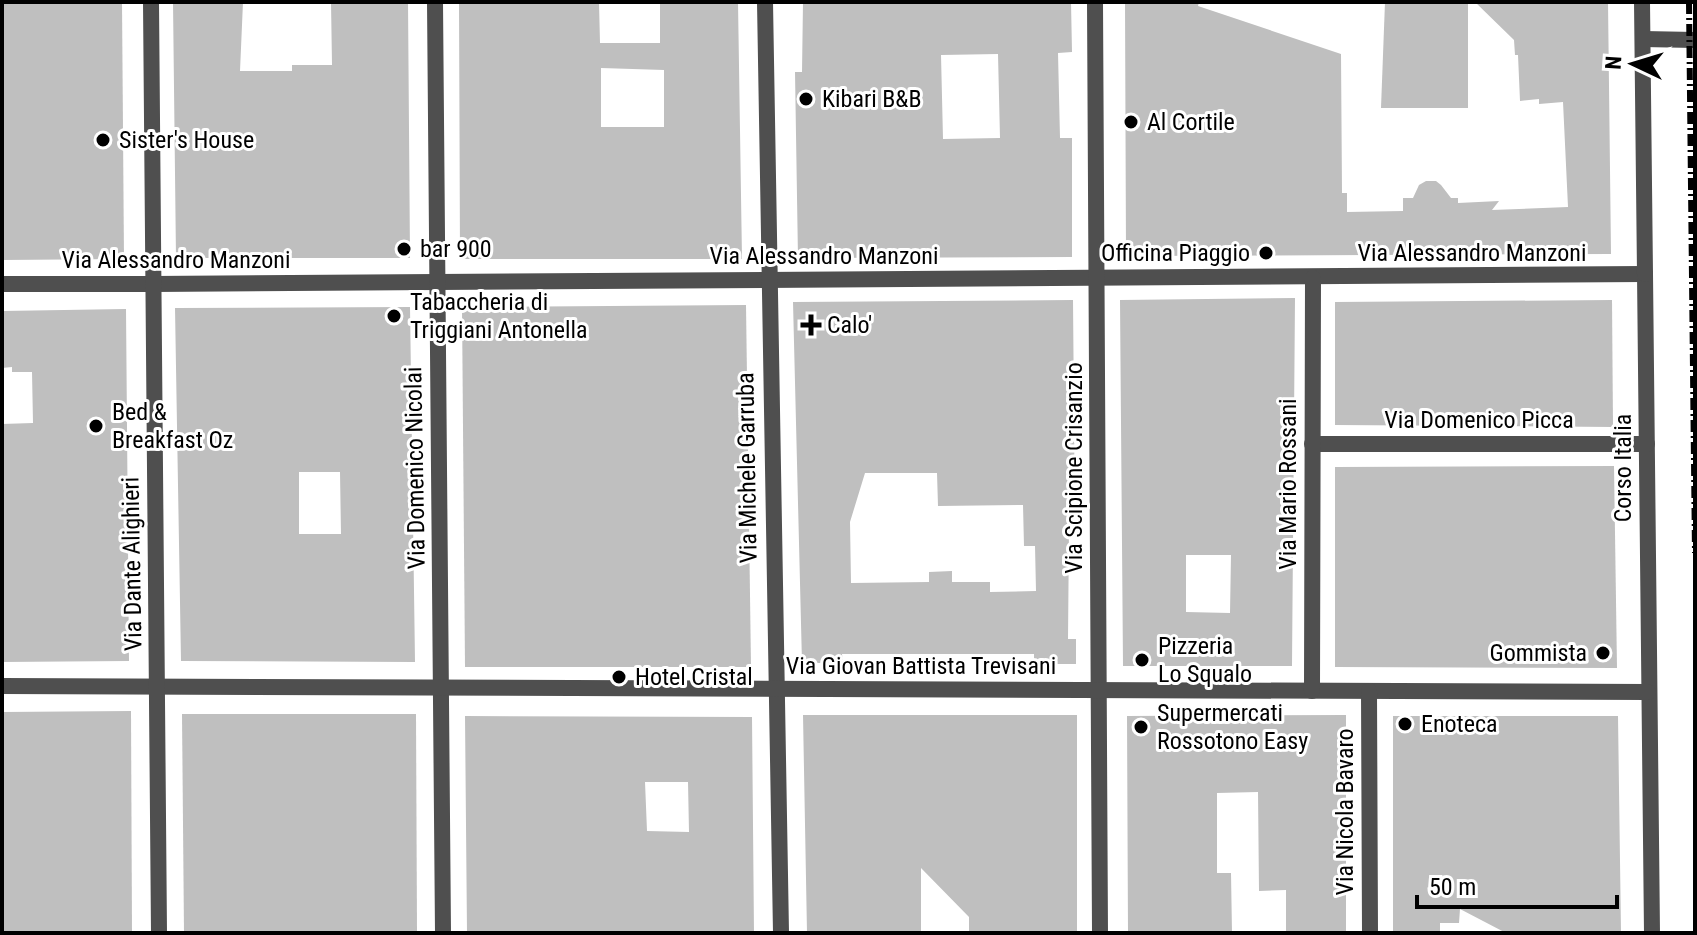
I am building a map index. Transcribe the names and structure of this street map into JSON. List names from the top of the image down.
{
  "streets": {
    "street": [
      "Via Alessandro Manzoni",
      "Via Domenico Picca",
      "Via Domenico Nicolai",
      "Via Michele Garruba",
      "Via Scipione Crisanzio",
      "Corso Italia",
      "Via Mario Rossani",
      "Via Dante Alighieri",
      "Via Giovan Battista Trevisani",
      "Via Nicola Bavaro"
    ]
  },
  "crossings": [
    ["Via Alessandro Manzoni", "Via Domenico Nicolai"],
    ["Via Alessandro Manzoni", "Via Michele Garruba"],
    ["Via Alessandro Manzoni", "Via Scipione Crisanzio"],
    ["Via Alessandro Manzoni", "Corso Italia"],
    ["Via Alessandro Manzoni", "Via Mario Rossani"],
    ["Via Alessandro Manzoni", "Via Dante Alighieri"],
    ["Via Domenico Picca", "Corso Italia"],
    ["Via Domenico Picca", "Via Mario Rossani"],
    ["Via Domenico Nicolai", "Via Giovan Battista Trevisani"],
    ["Via Michele Garruba", "Via Giovan Battista Trevisani"],
    ["Via Scipione Crisanzio", "Via Giovan Battista Trevisani"],
    ["Corso Italia", "Via Giovan Battista Trevisani"],
    ["Via Mario Rossani", "Via Giovan Battista Trevisani"],
    ["Via Dante Alighieri", "Via Giovan Battista Trevisani"],
    ["Via Giovan Battista Trevisani", "Via Nicola Bavaro"]
  ],
  "places": {
    "other": [
      "Kibari B&B",
      "Al Cortile",
      "Sister's House",
      "bar 900",
      "Officina Piaggio",
      "Tabaccheria di Triggiani Antonella",
      "Bed & Breakfast Oz",
      "Gommista",
      "Pizzeria Lo Squalo",
      "Hotel Cristal",
      "Enoteca",
      "Supermercati Rossotono Easy"
    ],
    "health": ["Calo'"]
  },
  "scale_bar": "50 m",
  "north": "left"
}
